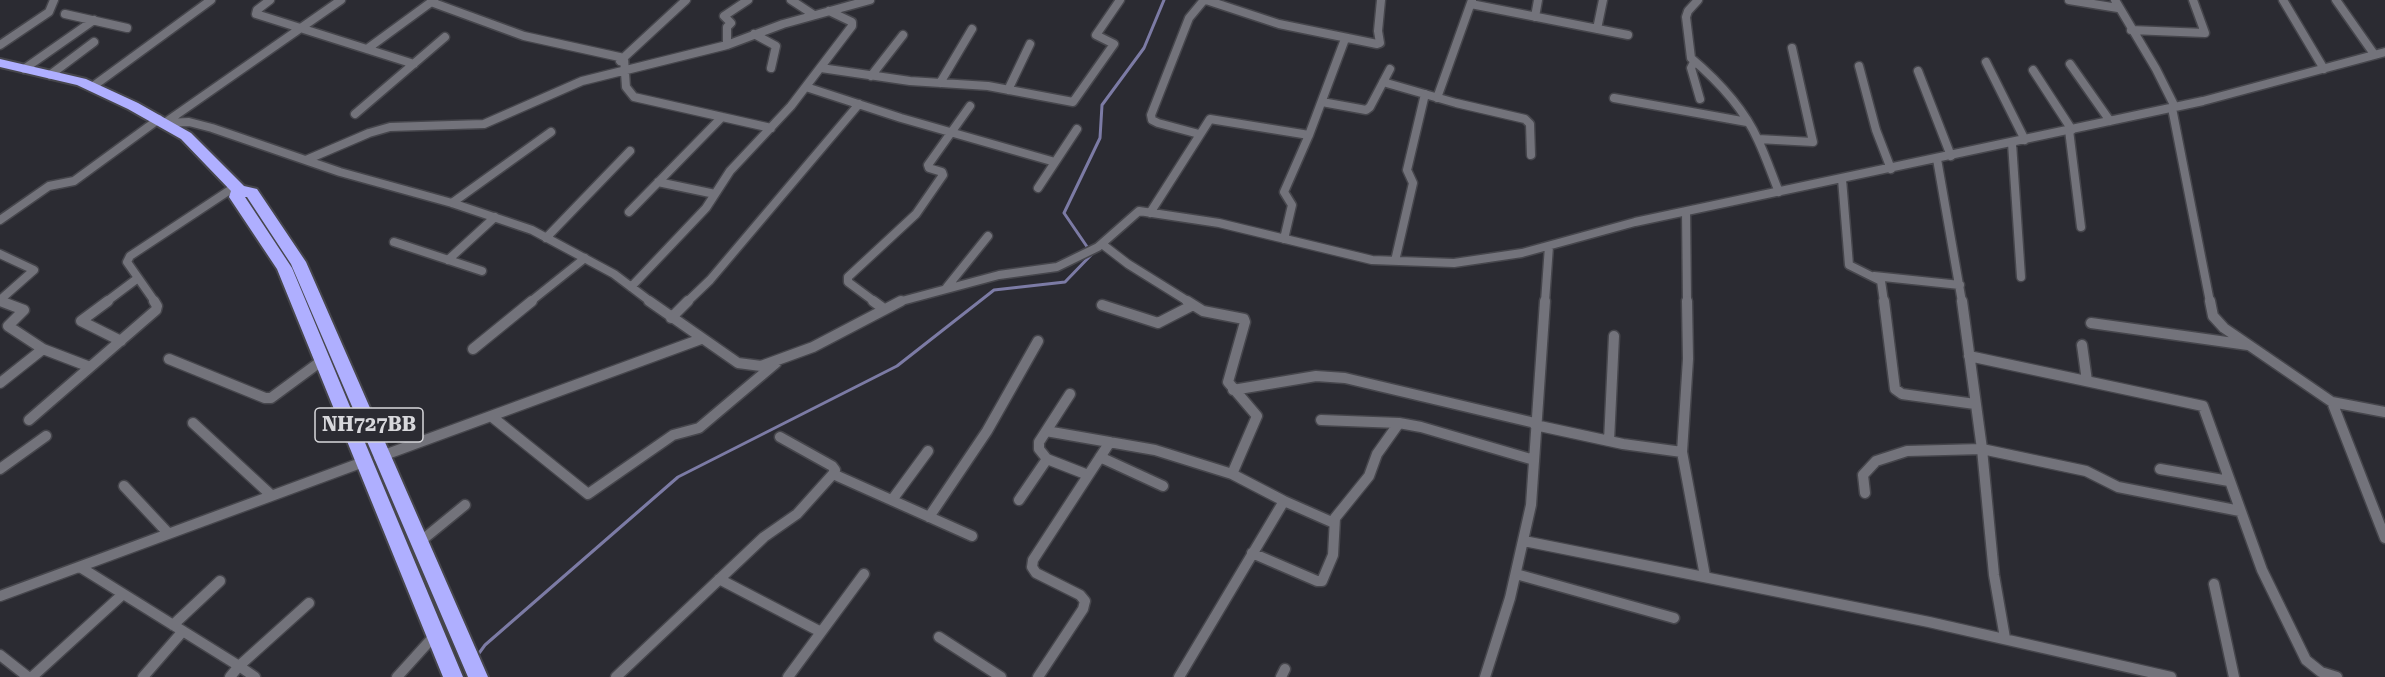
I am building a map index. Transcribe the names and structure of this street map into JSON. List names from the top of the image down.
{
  "streets": {
    "highway": ["NH727BB"]
  }
}
